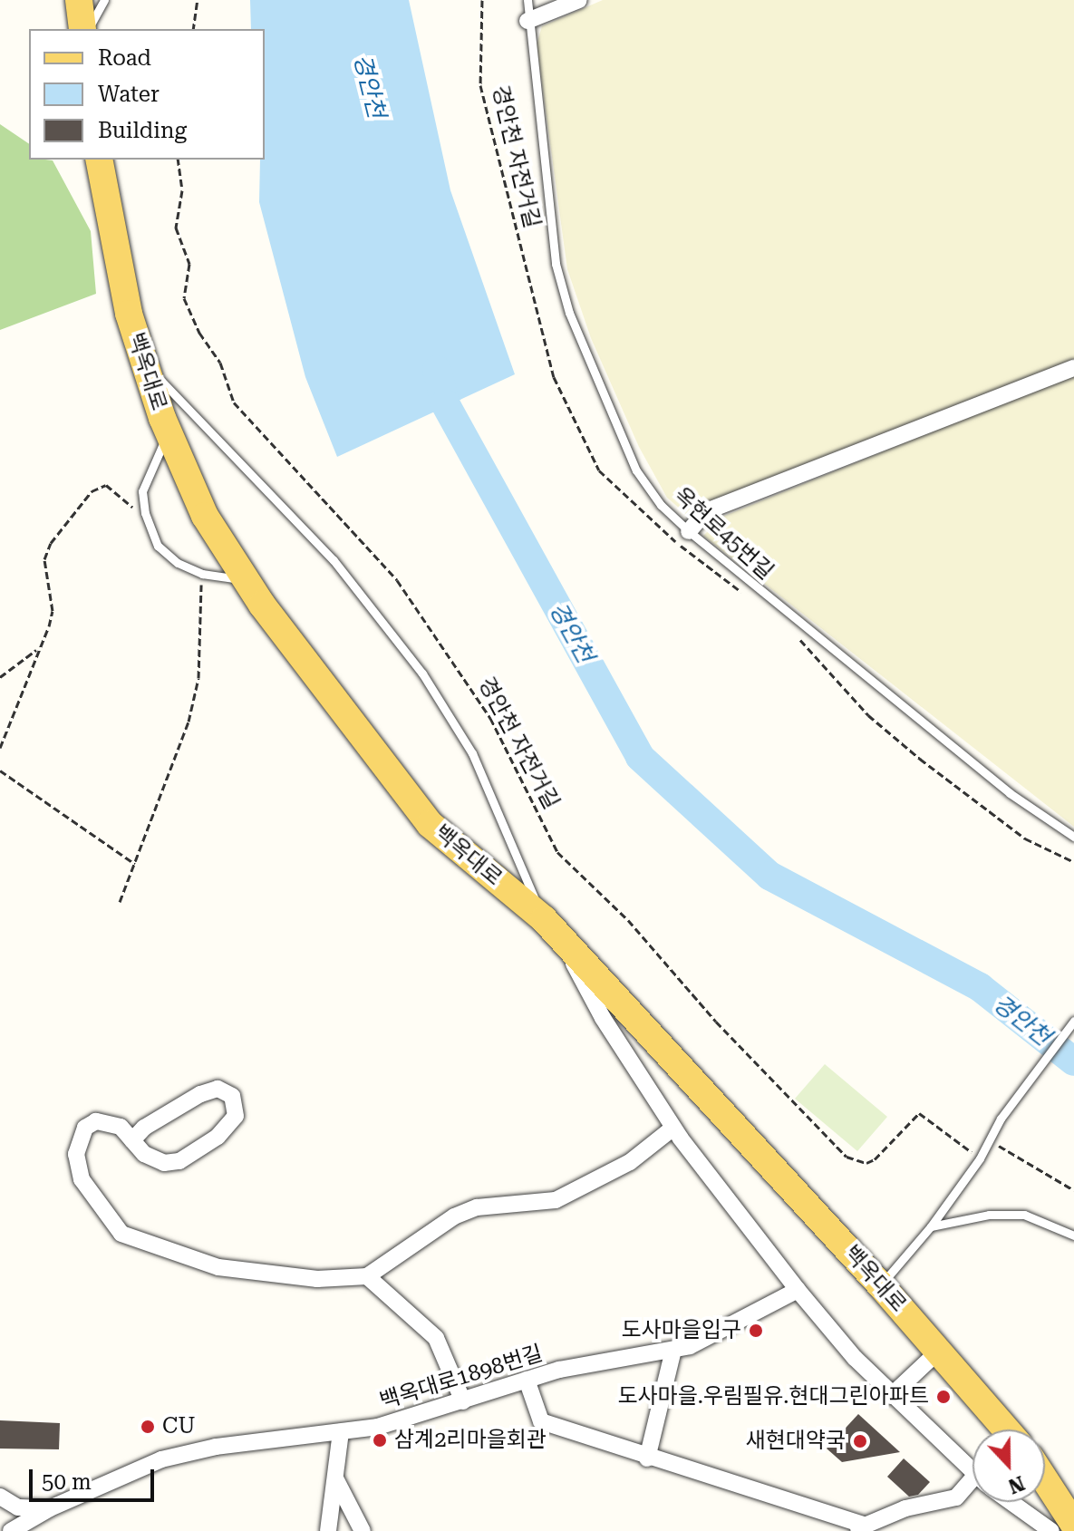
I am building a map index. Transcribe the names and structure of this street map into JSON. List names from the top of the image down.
{
  "streets": {
    "main road": ["백옥대로"],
    "street": ["백옥대로1898번길"],
    "lane": ["옥현로45번길"],
    "path": ["경안천 자전거길"]
  },
  "water": ["경안천"],
  "places": [
    "도사마을입구",
    "도사마을.우림필유.현대그린아파트",
    "CU",
    "삼계2리마을회관",
    "새현대약국"
  ],
  "legend": ["Road", "Water", "Building"],
  "scale_bar": "50 m",
  "north": "bottom"
}
